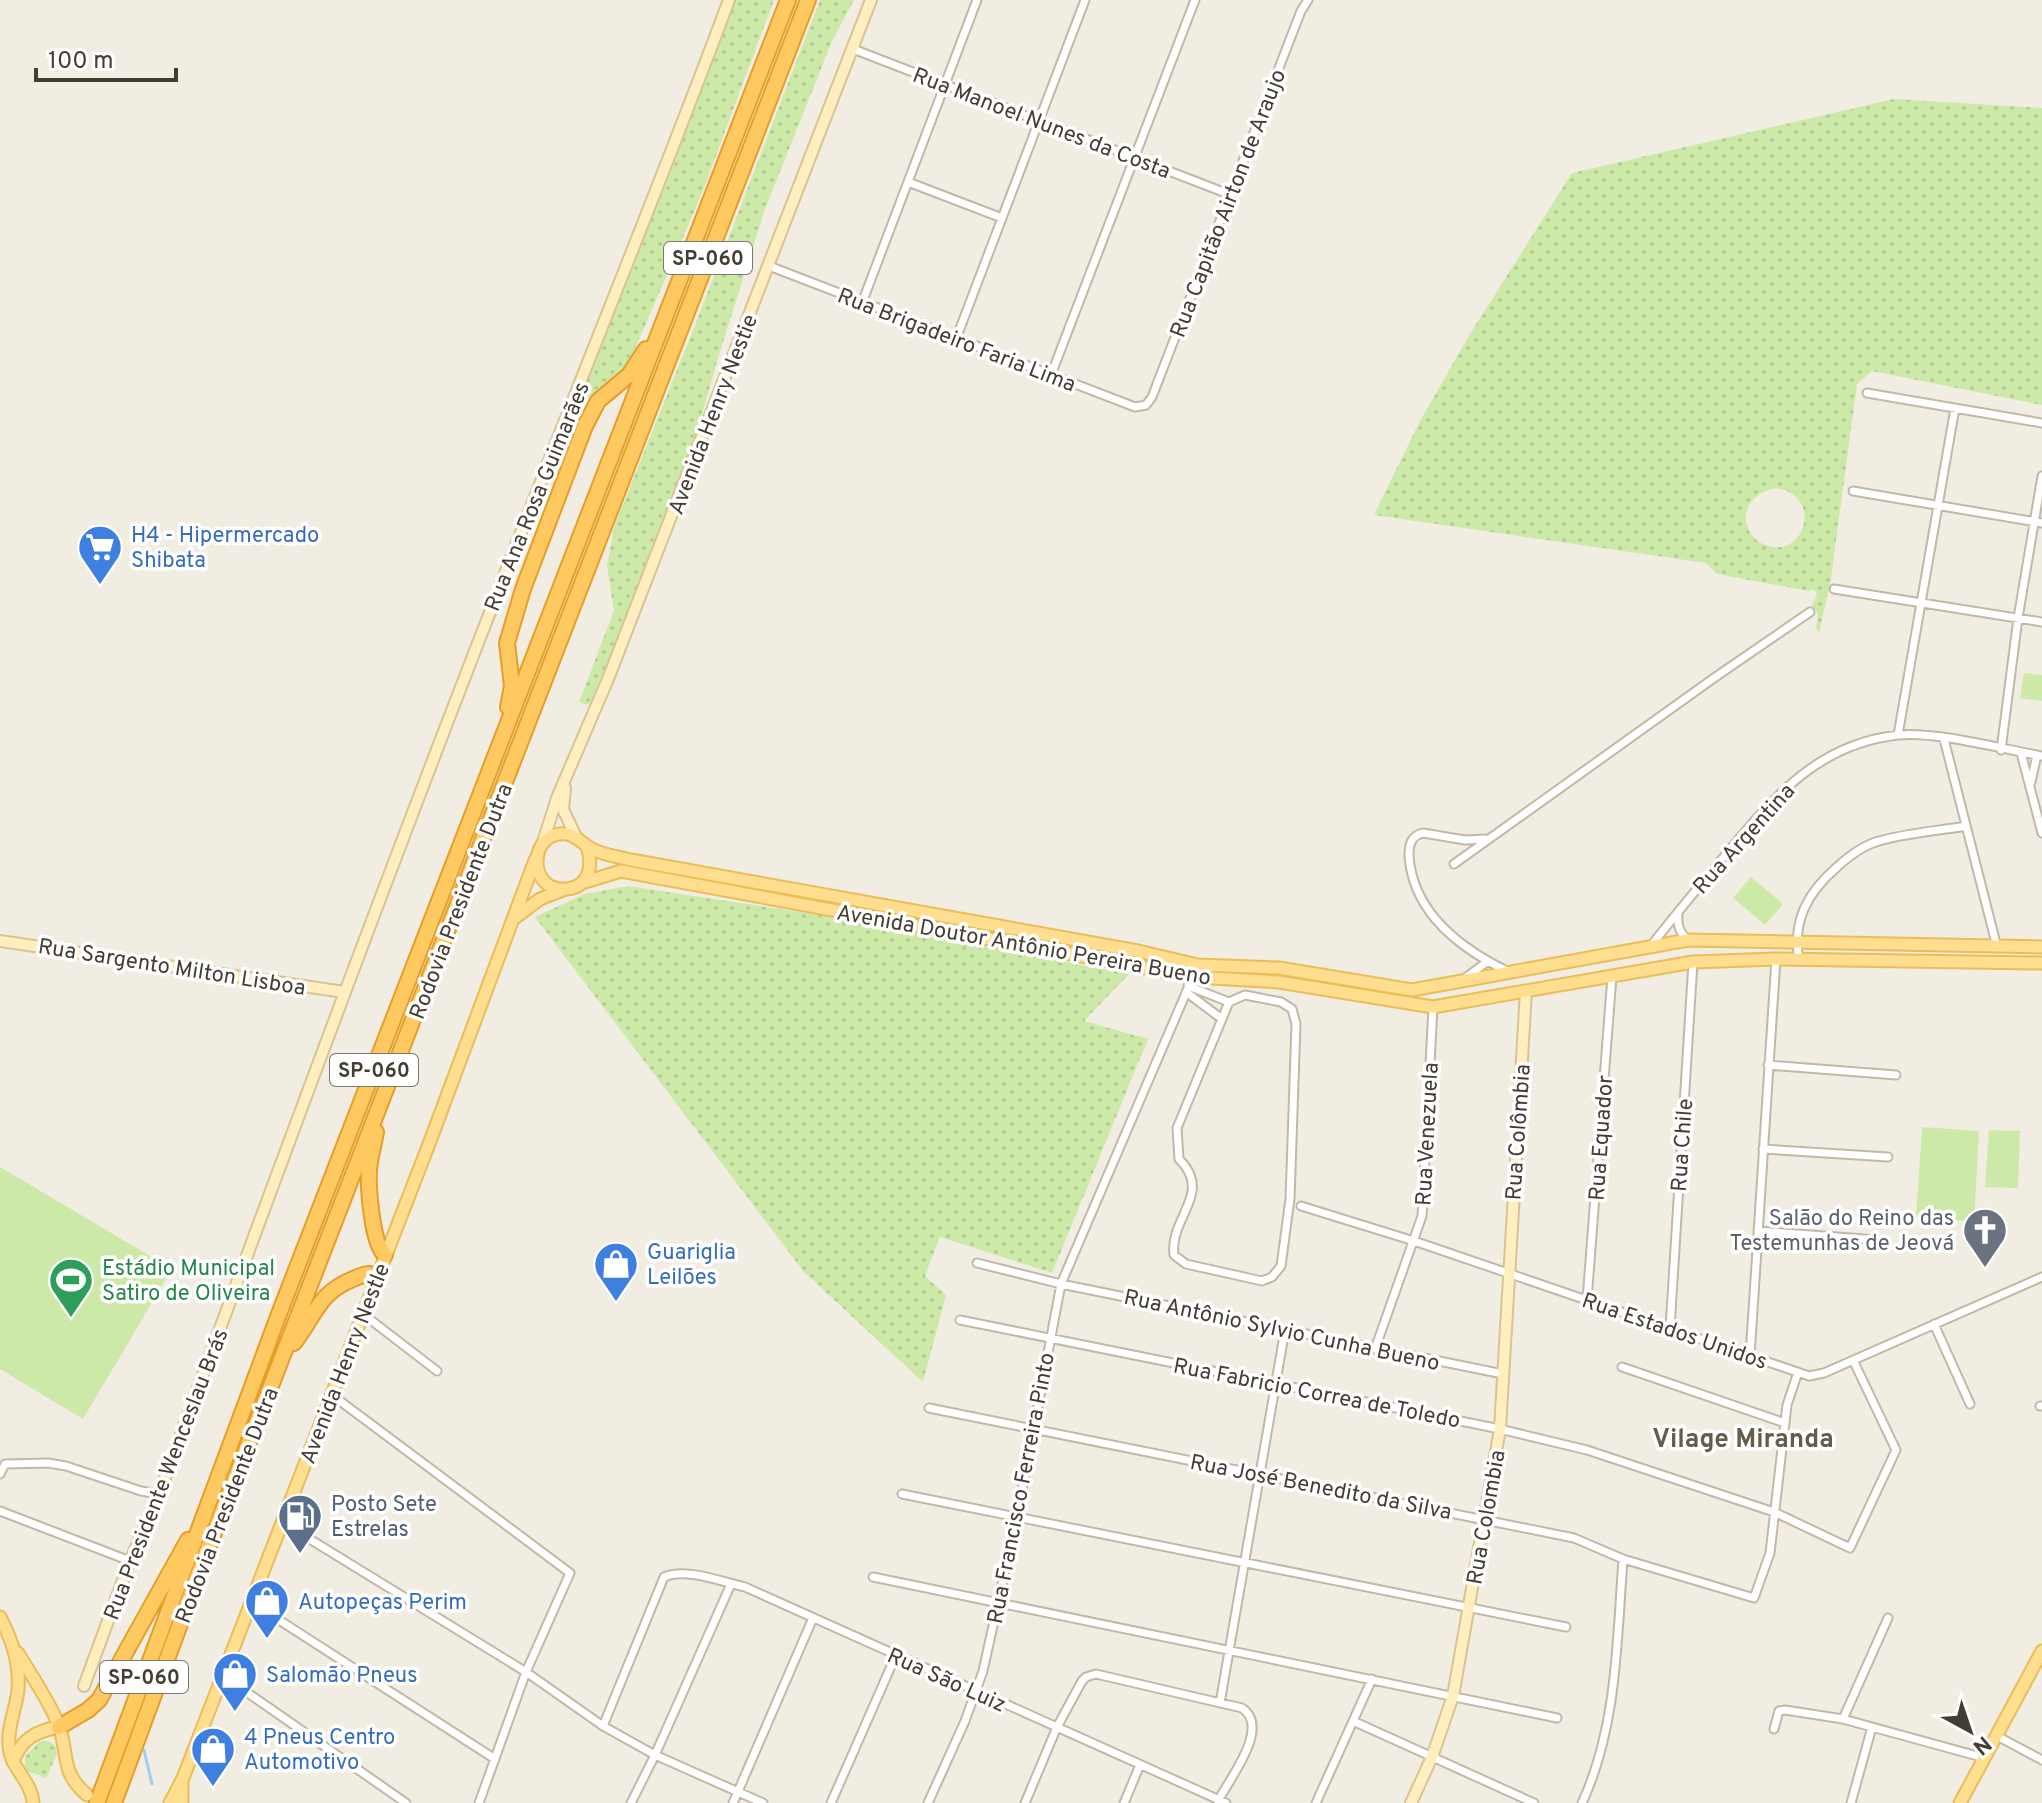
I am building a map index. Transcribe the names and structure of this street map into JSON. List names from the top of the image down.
{
  "streets": {
    "highway": ["SP-060", "Rodovia Presidente Dutra"],
    "main road": ["Avenida Doutor Antônio Pereira Bueno", "Avenida Henry Nestle"],
    "street": [
      "Rua Manoel Nunes da Costa",
      "Rua Capitão Airton de Araujo",
      "Rua Brigadeiro Faria Lima",
      "Avenida Henry Nestie",
      "Rua Ana Rosa Guimarães",
      "Rua Argentina",
      "Rua Sargento Milton Lisboa",
      "Rua Colômbia",
      "Rua Venezuela",
      "Rua Equador",
      "Rua Chile",
      "Rua Antônio Sylvio Cunha Bueno",
      "Rua Estados Unidos",
      "Rua Fabricio Correa de Toledo",
      "Rua Presidente Wenceslau Brás",
      "Rua José Benedito da Silva",
      "Rua Francisco Ferreira Pinto",
      "Rua Colombia",
      "Rua São Luiz"
    ]
  },
  "crossings": [
    ["Rua Manoel Nunes da Costa", "Rua Capitão Airton de Araujo"],
    ["Rua Manoel Nunes da Costa", "Avenida Henry Nestie"],
    ["Rua Capitão Airton de Araujo", "Rua Brigadeiro Faria Lima"],
    ["Rua Brigadeiro Faria Lima", "Avenida Henry Nestie"],
    ["Avenida Henry Nestie", "Avenida Doutor Antônio Pereira Bueno"],
    ["Avenida Henry Nestie", "Avenida Henry Nestle"],
    ["Rua Ana Rosa Guimarães", "Rua Sargento Milton Lisboa"],
    ["Rua Ana Rosa Guimarães", "Rua Presidente Wenceslau Brás"],
    ["Rua Argentina", "Avenida Doutor Antônio Pereira Bueno"],
    ["Avenida Doutor Antônio Pereira Bueno", "Rua Colômbia"],
    ["Avenida Doutor Antônio Pereira Bueno", "Rua Venezuela"],
    ["Avenida Doutor Antônio Pereira Bueno", "Rua Equador"],
    ["Avenida Doutor Antônio Pereira Bueno", "Rua Chile"],
    ["Avenida Doutor Antônio Pereira Bueno", "Avenida Henry Nestle"],
    ["Avenida Doutor Antônio Pereira Bueno", "Rua Francisco Ferreira Pinto"],
    ["Rua Sargento Milton Lisboa", "Rua Presidente Wenceslau Brás"],
    ["Rua Colômbia", "Rua Estados Unidos"],
    ["Rua Colômbia", "Rua Colombia"],
    ["Rua Venezuela", "Rua Antônio Sylvio Cunha Bueno"],
    ["Rua Venezuela", "Rua Estados Unidos"],
    ["Rua Equador", "Rua Estados Unidos"],
    ["Rua Chile", "Rua Estados Unidos"],
    ["Rua Antônio Sylvio Cunha Bueno", "Rua Francisco Ferreira Pinto"],
    ["Rua Antônio Sylvio Cunha Bueno", "Rua Colombia"],
    ["Rua Estados Unidos", "Rua Fabricio Correa de Toledo"],
    ["Rua Estados Unidos", "Rua Colombia"],
    ["Rua Fabricio Correa de Toledo", "Rua José Benedito da Silva"],
    ["Rua Fabricio Correa de Toledo", "Rua Francisco Ferreira Pinto"],
    ["Rua Fabricio Correa de Toledo", "Rua Colombia"],
    ["Rua José Benedito da Silva", "Rua Francisco Ferreira Pinto"],
    ["Rua José Benedito da Silva", "Rua Colombia"],
    ["Rua Francisco Ferreira Pinto", "Rua São Luiz"]
  ],
  "districts": ["Vilage Miranda"],
  "places": {
    "supermarket": ["H4 - Hipermercado Shibata"],
    "church": ["Salão do Reino das Testemunhas de Jeová"],
    "shop": [
      "Guariglia Leilões",
      "Autopeças Perim",
      "Salomão Pneus",
      "4 Pneus Centro Automotivo"
    ],
    "sports": ["Estádio Municipal Satiro de Oliveira"],
    "fuel station": ["Posto Sete Estrelas"]
  },
  "scale_bar": "100 m",
  "north": "bottom right"
}
